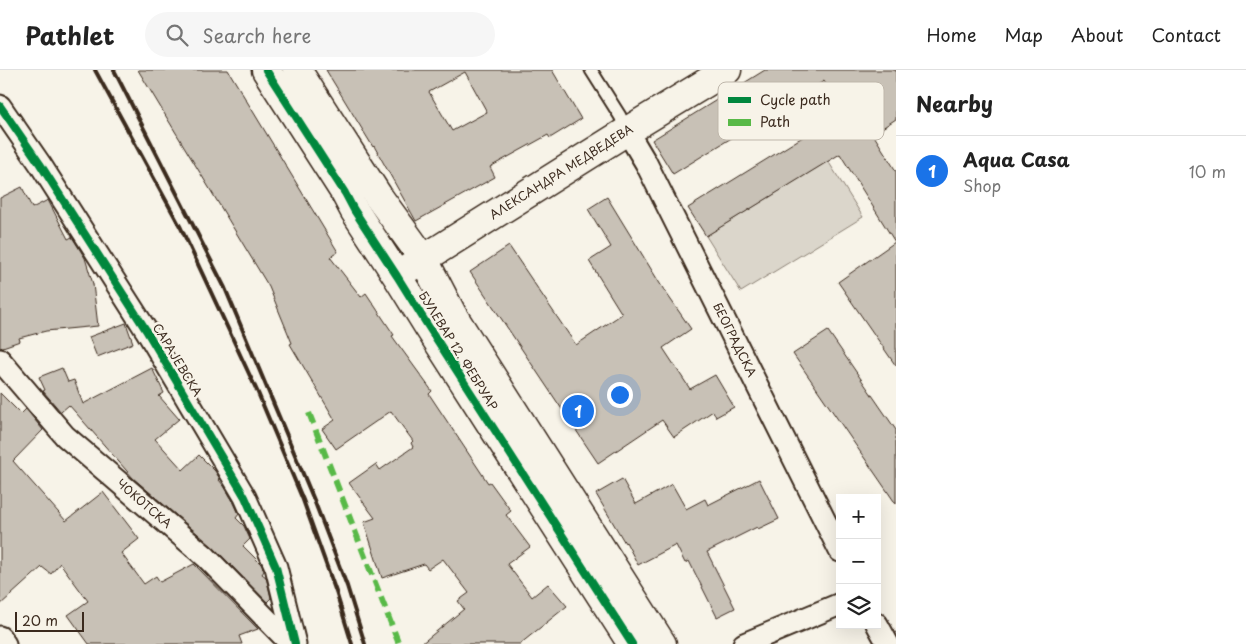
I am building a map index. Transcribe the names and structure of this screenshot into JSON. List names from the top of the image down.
{
  "streets": {
    "main road": ["АЛЕКСАНДРА МЕДВЕДЕВА", "БУЛЕВАР 12. ФЕБРУАР"],
    "street": ["БЕОГРАДСКА", "САРАЈЕВСКА", "ЧОКОТСКА"]
  },
  "crossings": [
    ["АЛЕКСАНДРА МЕДВЕДЕВА", "БЕОГРАДСКА"],
    ["АЛЕКСАНДРА МЕДВЕДЕВА", "БУЛЕВАР 12. ФЕБРУАР"],
    ["САРАЈЕВСКА", "ЧОКОТСКА"]
  ],
  "legend": ["Cycle path", "Path"],
  "scale_bar": "20 m",
  "page": {
    "header": "Pathlet",
    "search": "Search here",
    "nav": [
      "Home",
      "Map",
      "About",
      "Contact"
    ],
    "heading": "Nearby",
    "list": [
      {
        "mark": "1",
        "name": "Aqua Casa",
        "note": "Shop",
        "value": "10 m"
      }
    ],
    "pins": "1",
    "map_buttons": ["+", "−"],
    "scale": "20 m"
  }
}
